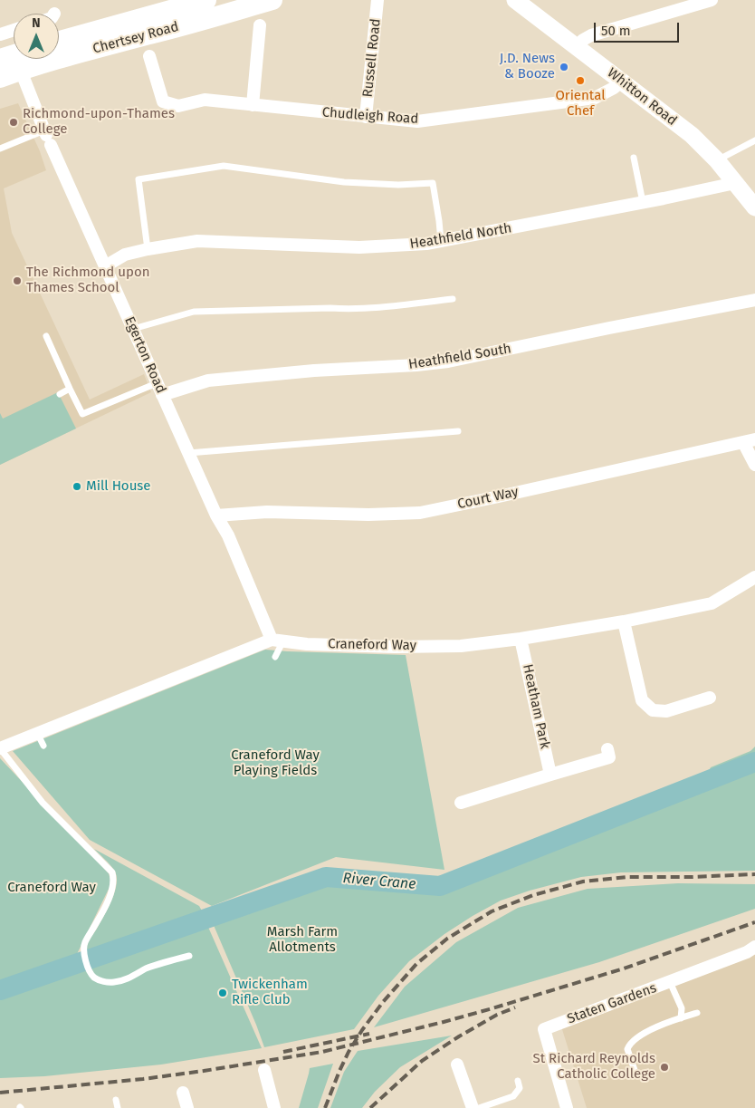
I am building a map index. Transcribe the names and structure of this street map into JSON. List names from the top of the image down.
{
  "streets": {
    "highway": ["Chertsey Road"],
    "main road": ["Whitton Road"],
    "street": [
      "Russell Road",
      "Chudleigh Road",
      "Heathfield North",
      "Egerton Road",
      "Heathfield South",
      "Court Way",
      "Craneford Way",
      "Heatham Park",
      "Staten Gardens"
    ]
  },
  "crossings": [
    ["Chertsey Road", "Egerton Road"],
    ["Russell Road", "Chudleigh Road"],
    ["Whitton Road", "Chudleigh Road"],
    ["Whitton Road", "Heathfield North"],
    ["Heathfield North", "Egerton Road"],
    ["Egerton Road", "Heathfield South"],
    ["Egerton Road", "Court Way"],
    ["Egerton Road", "Craneford Way"],
    ["Craneford Way", "Heatham Park"]
  ],
  "water": ["River Crane"],
  "parks": ["Craneford Way Playing Fields", "Craneford Way", "Marsh Farm Allotments"],
  "places": [
    "J.D. News & Booze",
    "Oriental Chef",
    "Richmond-upon-Thames College",
    "The Richmond upon Thames School",
    "Mill House",
    "Twickenham Rifle Club",
    "St Richard Reynolds Catholic College"
  ],
  "scale_bar": "50 m",
  "north": "top"
}
